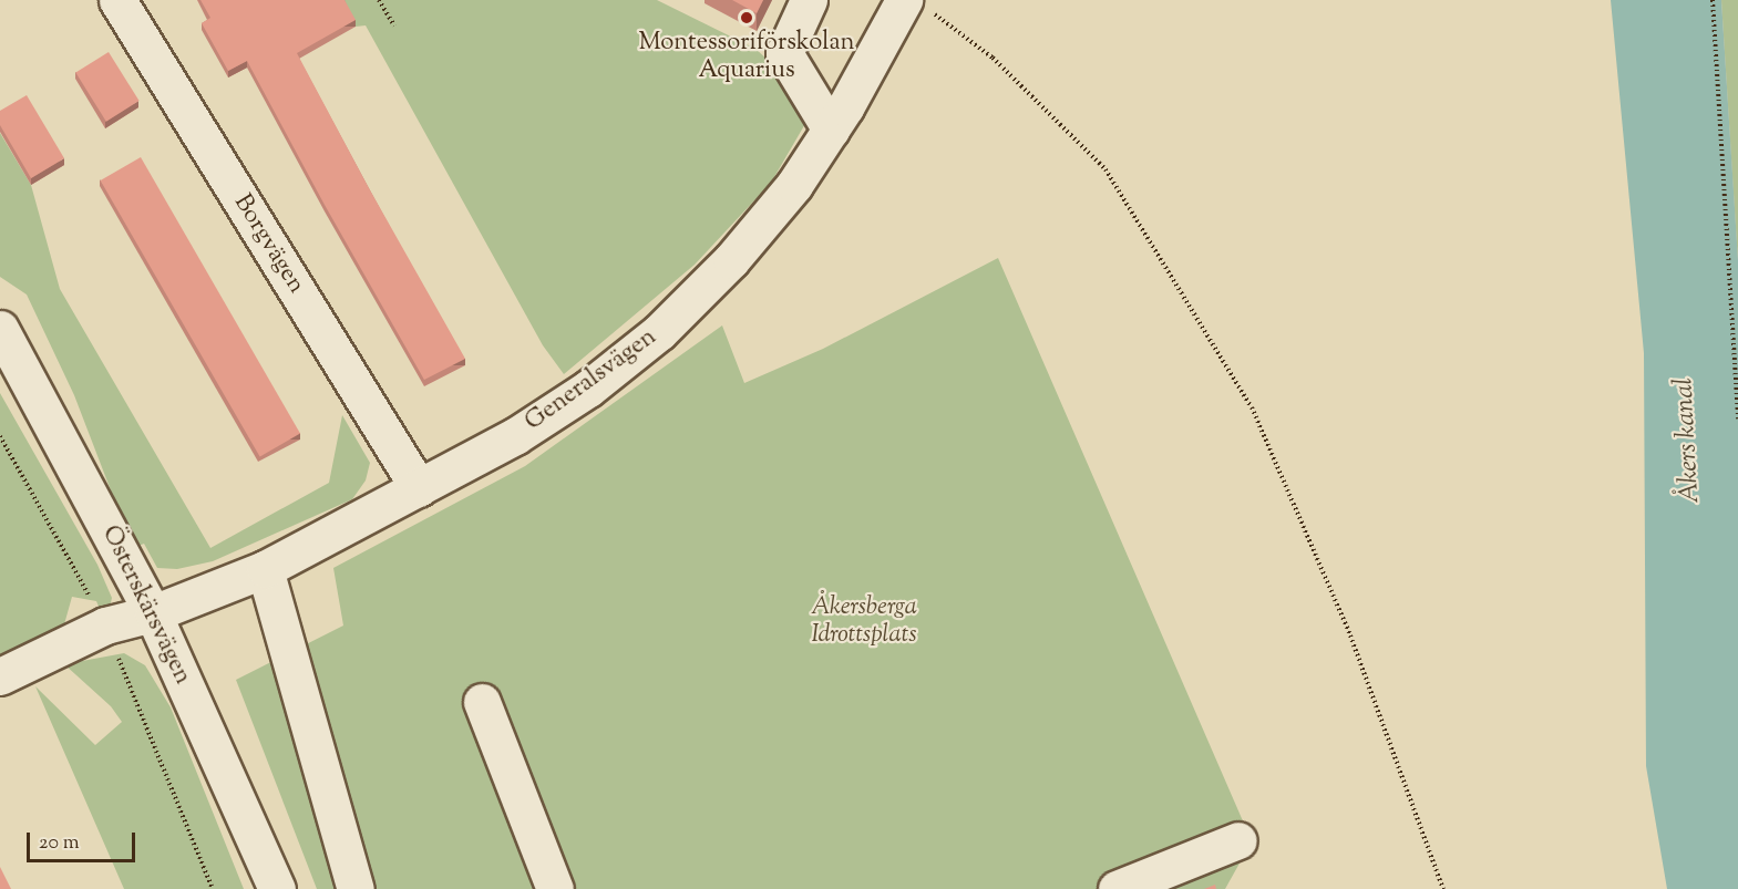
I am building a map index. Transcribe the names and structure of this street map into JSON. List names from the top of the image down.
{
  "streets": {
    "street": ["Borgvägen", "Generalsvägen", "Österskärsvägen"]
  },
  "crossings": [
    ["Borgvägen", "Generalsvägen"],
    ["Generalsvägen", "Österskärsvägen"]
  ],
  "water": ["Åkers kanal"],
  "parks": ["Åkersberga Idrottsplats"],
  "places": ["Montessoriförskolan Aquarius"],
  "scale_bar": "20 m"
}
